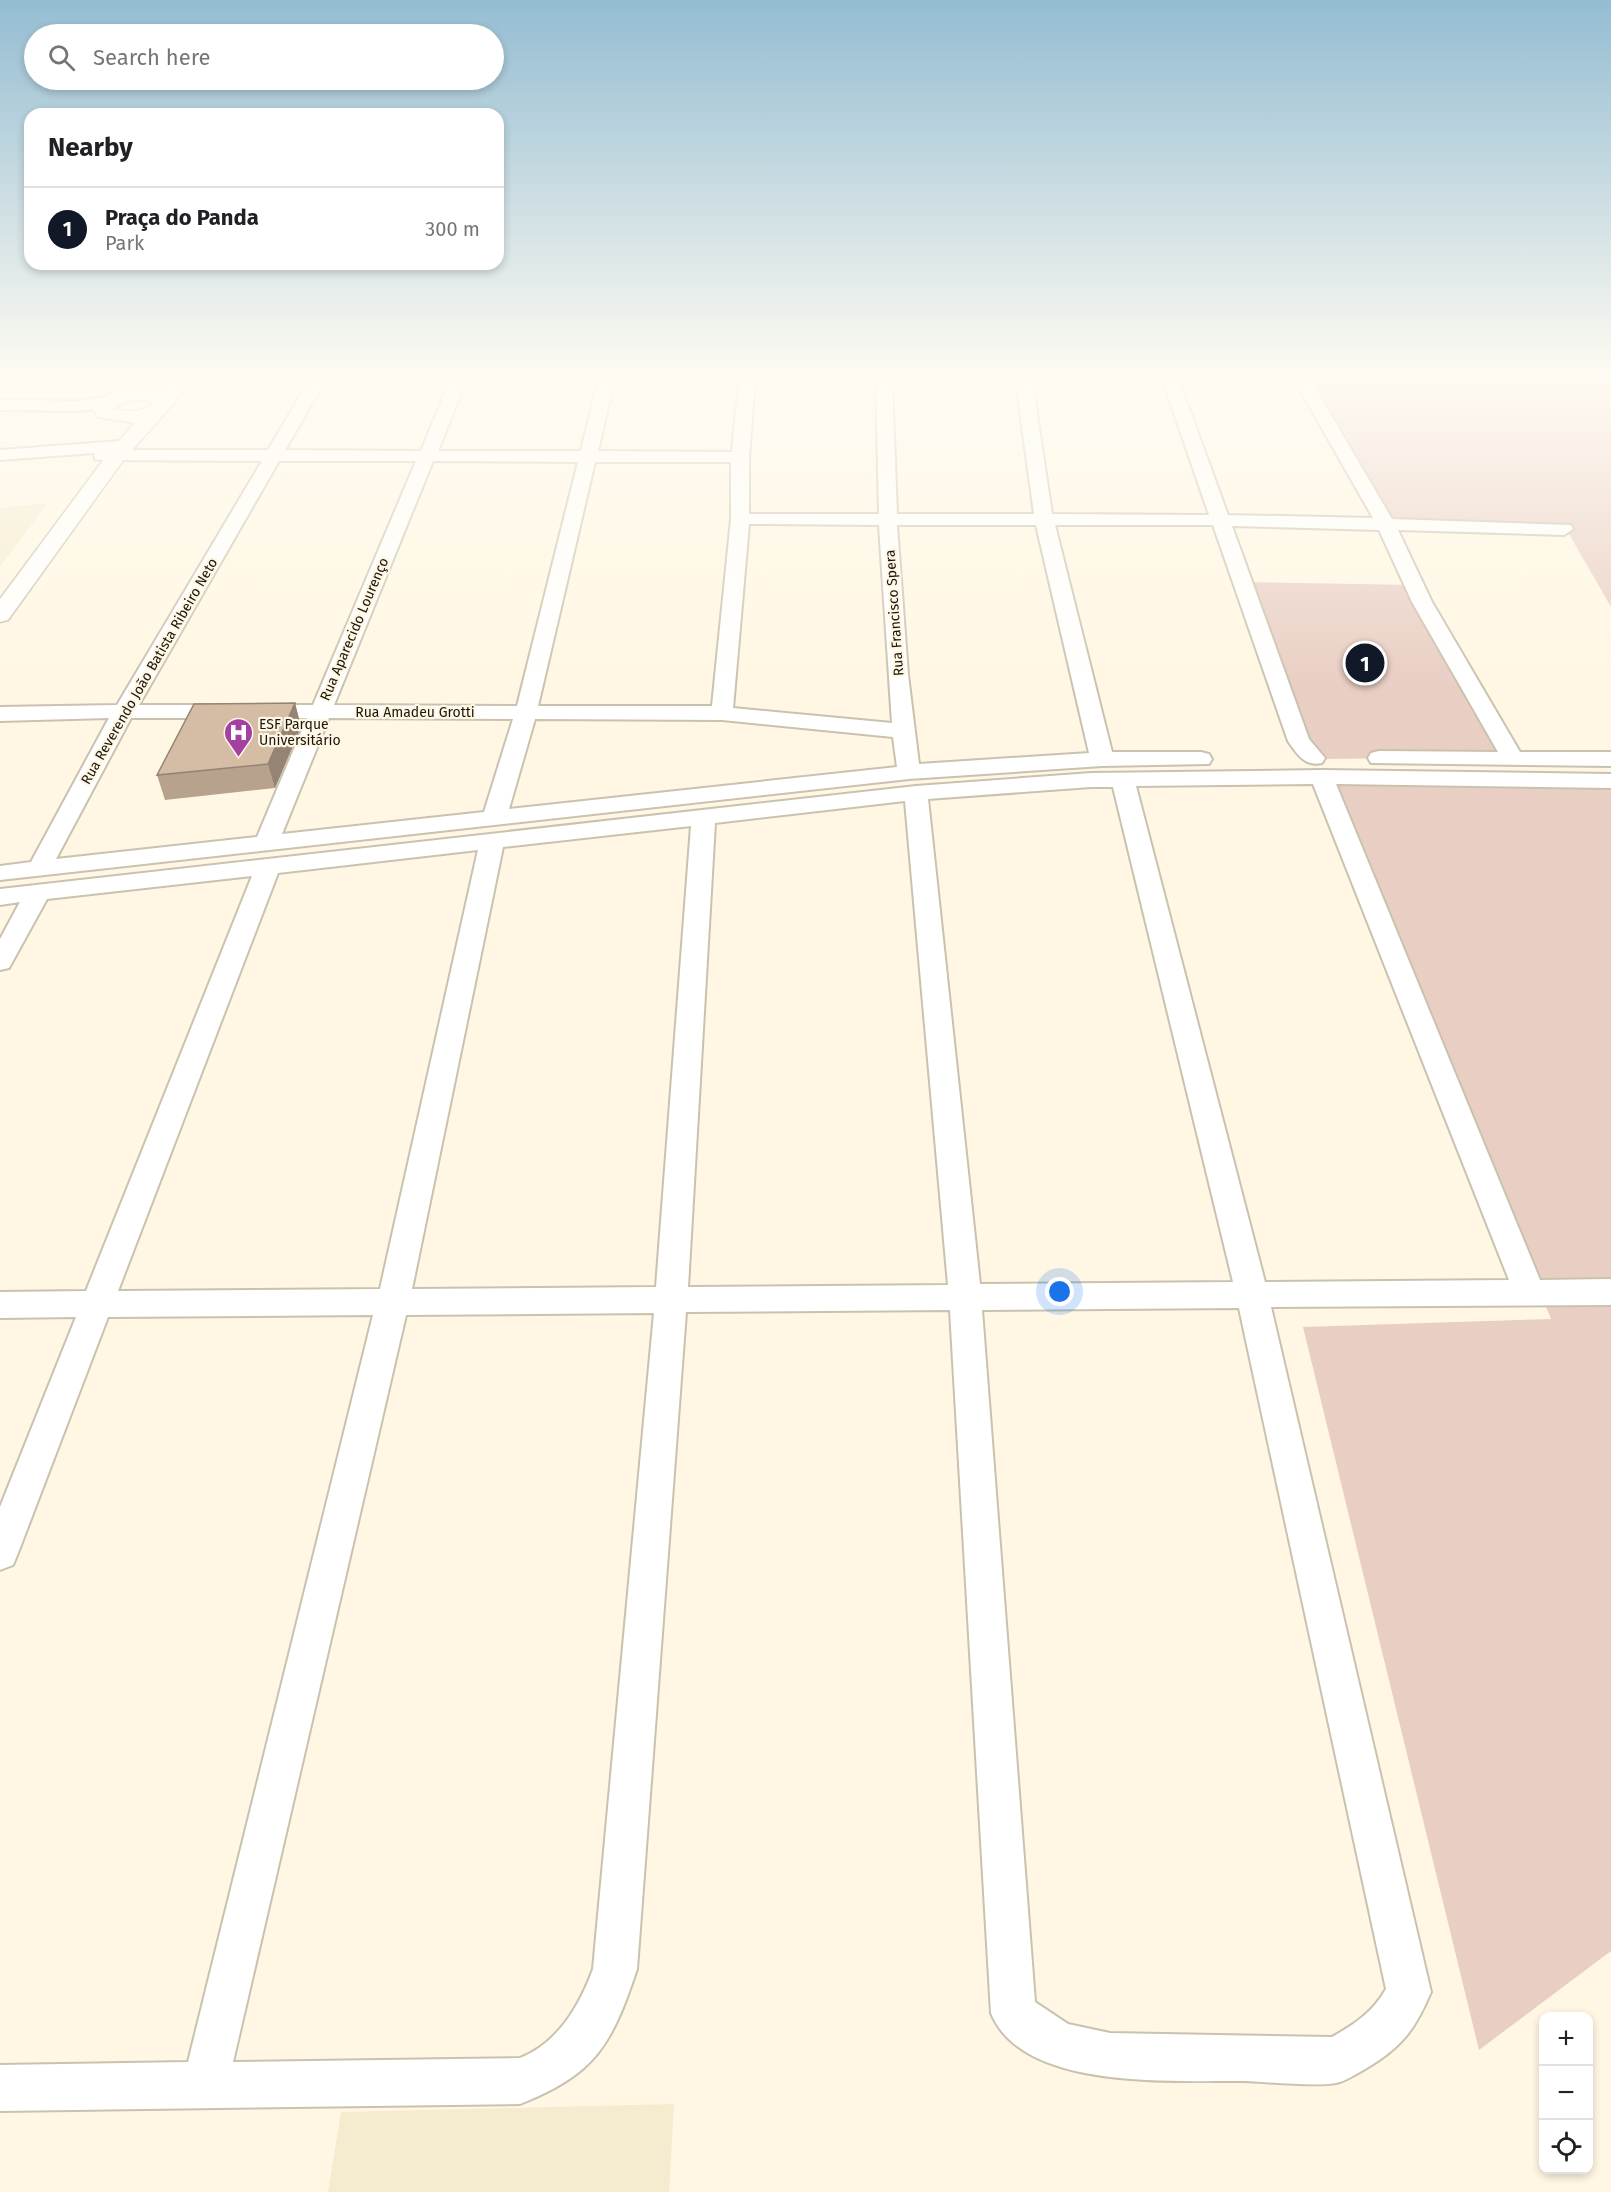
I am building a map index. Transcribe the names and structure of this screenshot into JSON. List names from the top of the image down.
{
  "streets": {
    "street": [
      "Rua Francisco Spera",
      "Rua Aparecido Lourenço",
      "Rua Reverendo João Batista Ribeiro Neto",
      "Rua Amadeu Grotti"
    ]
  },
  "crossings": [
    ["Rua Francisco Spera", "Rua Amadeu Grotti"],
    ["Rua Aparecido Lourenço", "Rua Amadeu Grotti"],
    ["Rua Reverendo João Batista Ribeiro Neto", "Rua Amadeu Grotti"]
  ],
  "places": {
    "hospital": ["ESF Parque Universitário"]
  },
  "page": {
    "search": "Search here",
    "heading": "Nearby",
    "list": [
      {
        "mark": "1",
        "name": "Praça do Panda",
        "note": "Park",
        "value": "300 m"
      }
    ],
    "pins": "1",
    "map_buttons": ["+", "−"]
  }
}
